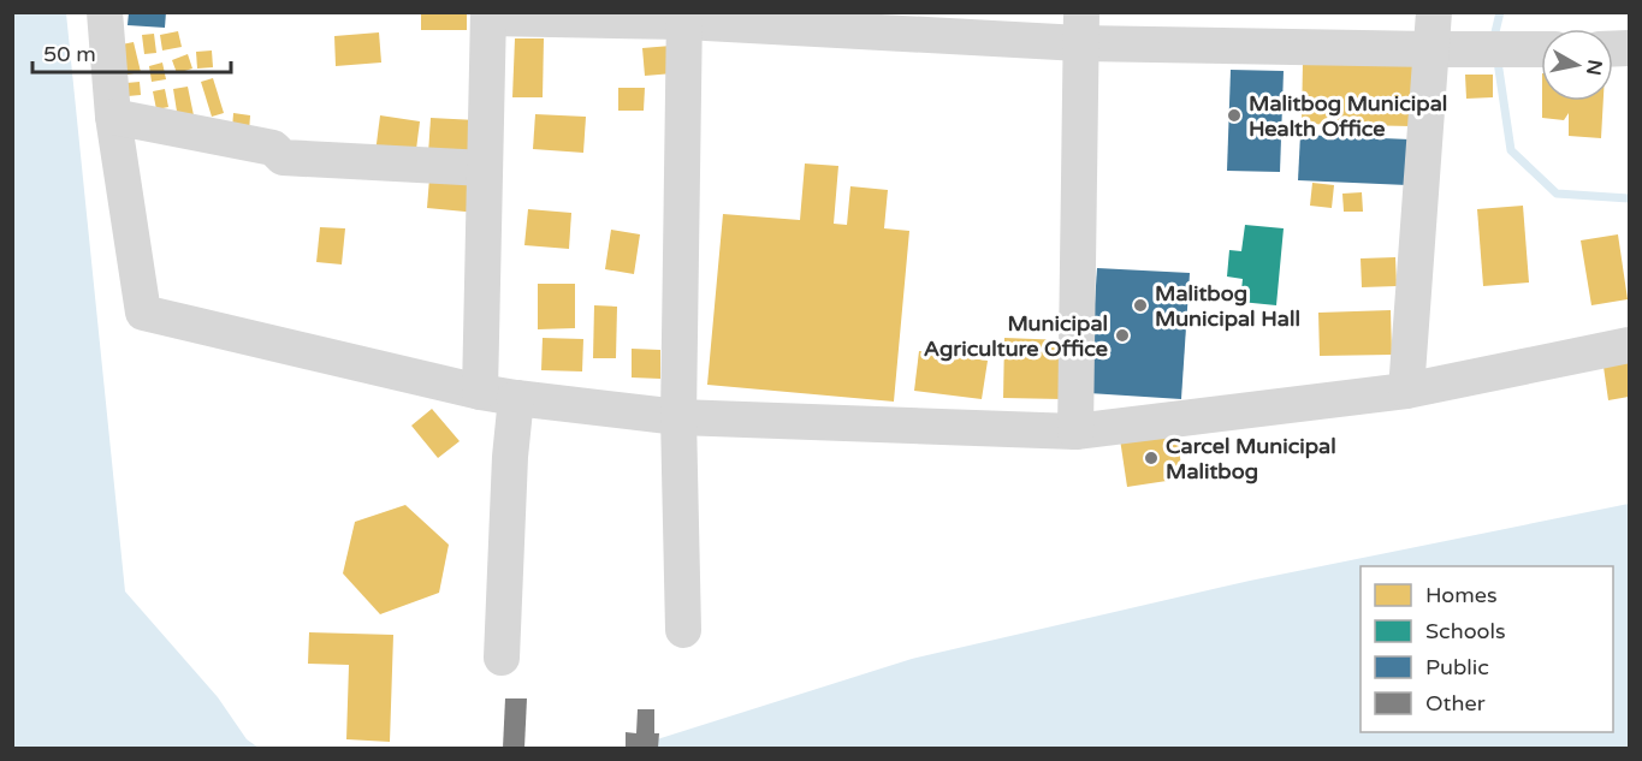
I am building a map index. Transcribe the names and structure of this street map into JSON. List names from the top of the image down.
{
  "places": [
    "Malitbog Municipal Health Office",
    "Malitbog Municipal Hall",
    "Municipal Agriculture Office",
    "Carcel Municipal Malitbog"
  ],
  "legend": [
    "Homes",
    "Schools",
    "Public",
    "Other"
  ],
  "scale_bar": "50 m",
  "north": "right"
}
